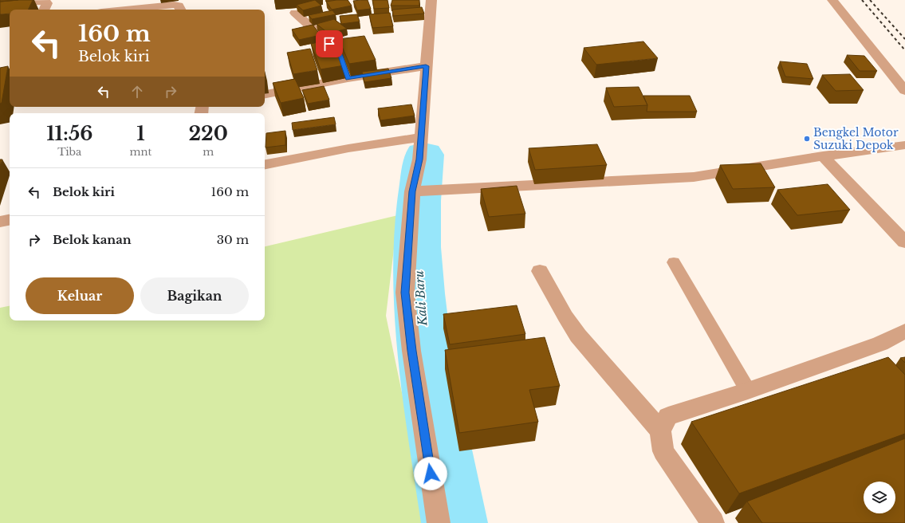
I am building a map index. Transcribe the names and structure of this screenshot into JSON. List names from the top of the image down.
{
  "water": ["Kali Baru"],
  "places": ["Bengkel Motor Suzuki Depok"],
  "page": {
    "turn": ["160 m", "Belok kiri"],
    "eta": [
      "11:56",
      "Tiba",
      "1",
      "mnt",
      "220",
      "m"
    ],
    "list": [
      {
        "name": "Belok kiri",
        "value": "160 m"
      },
      {
        "name": "Belok kanan",
        "value": "30 m"
      }
    ],
    "buttons": ["Keluar", "Bagikan"]
  }
}
